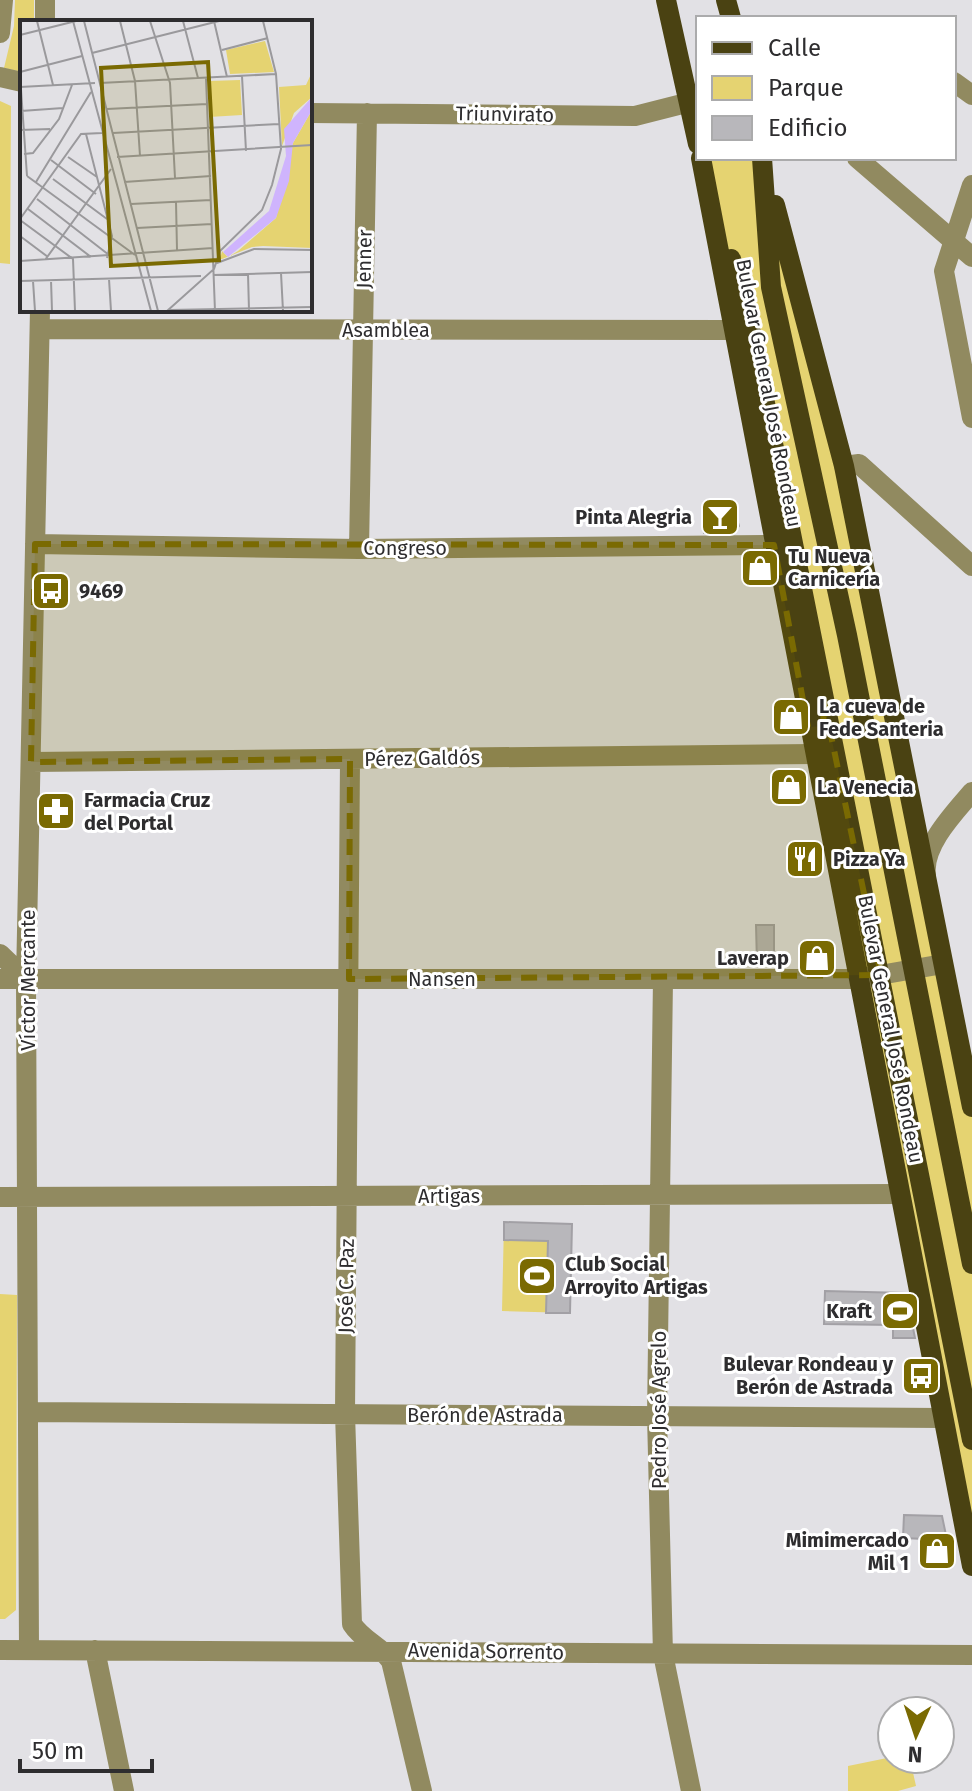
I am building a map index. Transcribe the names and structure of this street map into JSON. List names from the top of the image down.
{
  "streets": {
    "main road": ["Bulevar General José Rondeau"],
    "street": [
      "Triunvirato",
      "Jenner",
      "Asamblea",
      "Congreso",
      "Pérez Galdós",
      "Nansen",
      "Víctor Mercante",
      "Artigas",
      "José C. Paz",
      "Pedro José Agrelo",
      "Berón de Astrada",
      "Avenida Sorrento"
    ]
  },
  "crossings": [
    ["Triunvirato", "Jenner"],
    ["Jenner", "Asamblea"],
    ["Jenner", "Congreso"],
    ["Asamblea", "Bulevar General José Rondeau"],
    ["Asamblea", "Víctor Mercante"],
    ["Bulevar General José Rondeau", "Congreso"],
    ["Bulevar General José Rondeau", "Pérez Galdós"],
    ["Bulevar General José Rondeau", "Nansen"],
    ["Bulevar General José Rondeau", "Artigas"],
    ["Bulevar General José Rondeau", "Berón de Astrada"],
    ["Congreso", "Víctor Mercante"],
    ["Pérez Galdós", "Víctor Mercante"],
    ["Pérez Galdós", "José C. Paz"],
    ["Nansen", "Víctor Mercante"],
    ["Nansen", "José C. Paz"],
    ["Nansen", "Pedro José Agrelo"],
    ["Víctor Mercante", "Artigas"],
    ["Víctor Mercante", "Berón de Astrada"],
    ["Víctor Mercante", "Avenida Sorrento"],
    ["Artigas", "José C. Paz"],
    ["Artigas", "Pedro José Agrelo"],
    ["José C. Paz", "Berón de Astrada"],
    ["José C. Paz", "Avenida Sorrento"],
    ["Pedro José Agrelo", "Berón de Astrada"],
    ["Pedro José Agrelo", "Avenida Sorrento"]
  ],
  "places": {
    "bar": ["Pinta Alegria"],
    "shop": [
      "Tu Nueva Carnicería",
      "La cueva de Fede Santeria",
      "La Venecia",
      "Laverap",
      "Mimimercado Mil 1"
    ],
    "bus stop": ["9469", "Bulevar Rondeau y Berón de Astrada"],
    "pharmacy": ["Farmacia Cruz del Portal"],
    "restaurant": ["Pizza Ya"],
    "sports": ["Club Social Arroyito Artigas", "Kraft"]
  },
  "legend": ["Calle", "Parque", "Edificio"],
  "scale_bar": "50 m",
  "north": "bottom"
}
